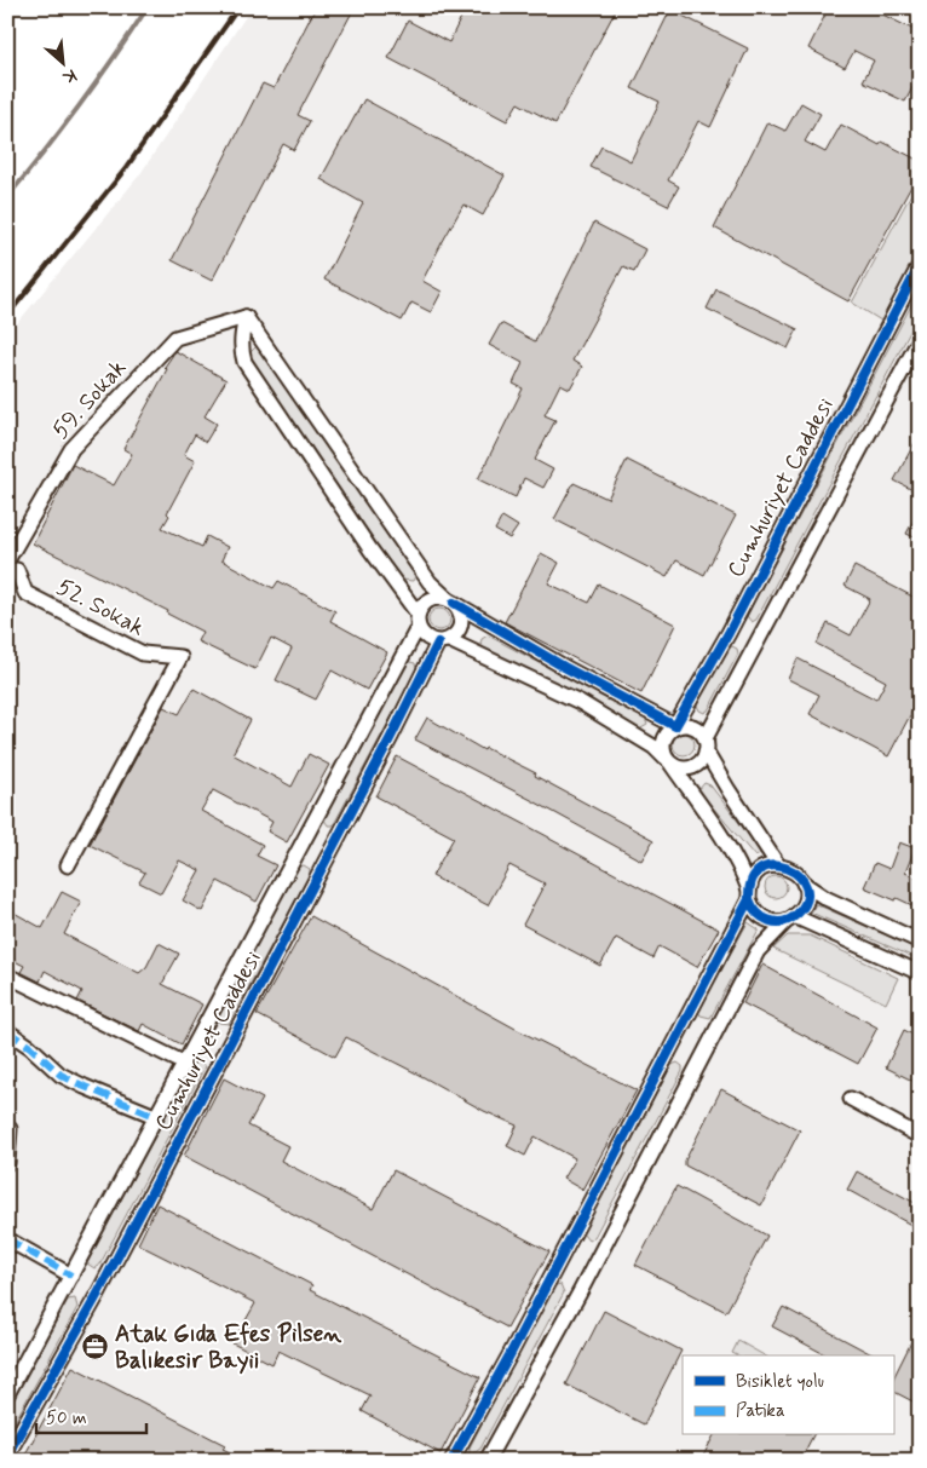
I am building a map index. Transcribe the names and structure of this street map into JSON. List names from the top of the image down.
{
  "streets": {
    "street": ["59. Sokak", "Cumhuriyet Caddesi", "52. Sokak"]
  },
  "crossings": [
    ["59. Sokak", "52. Sokak"]
  ],
  "places": {
    "office": ["Atak Gıda Efes Pilsen Balıkesir Bayii"]
  },
  "legend": ["Bisiklet yolu", "Patika"],
  "scale_bar": "50 m",
  "north": "bottom right"
}
